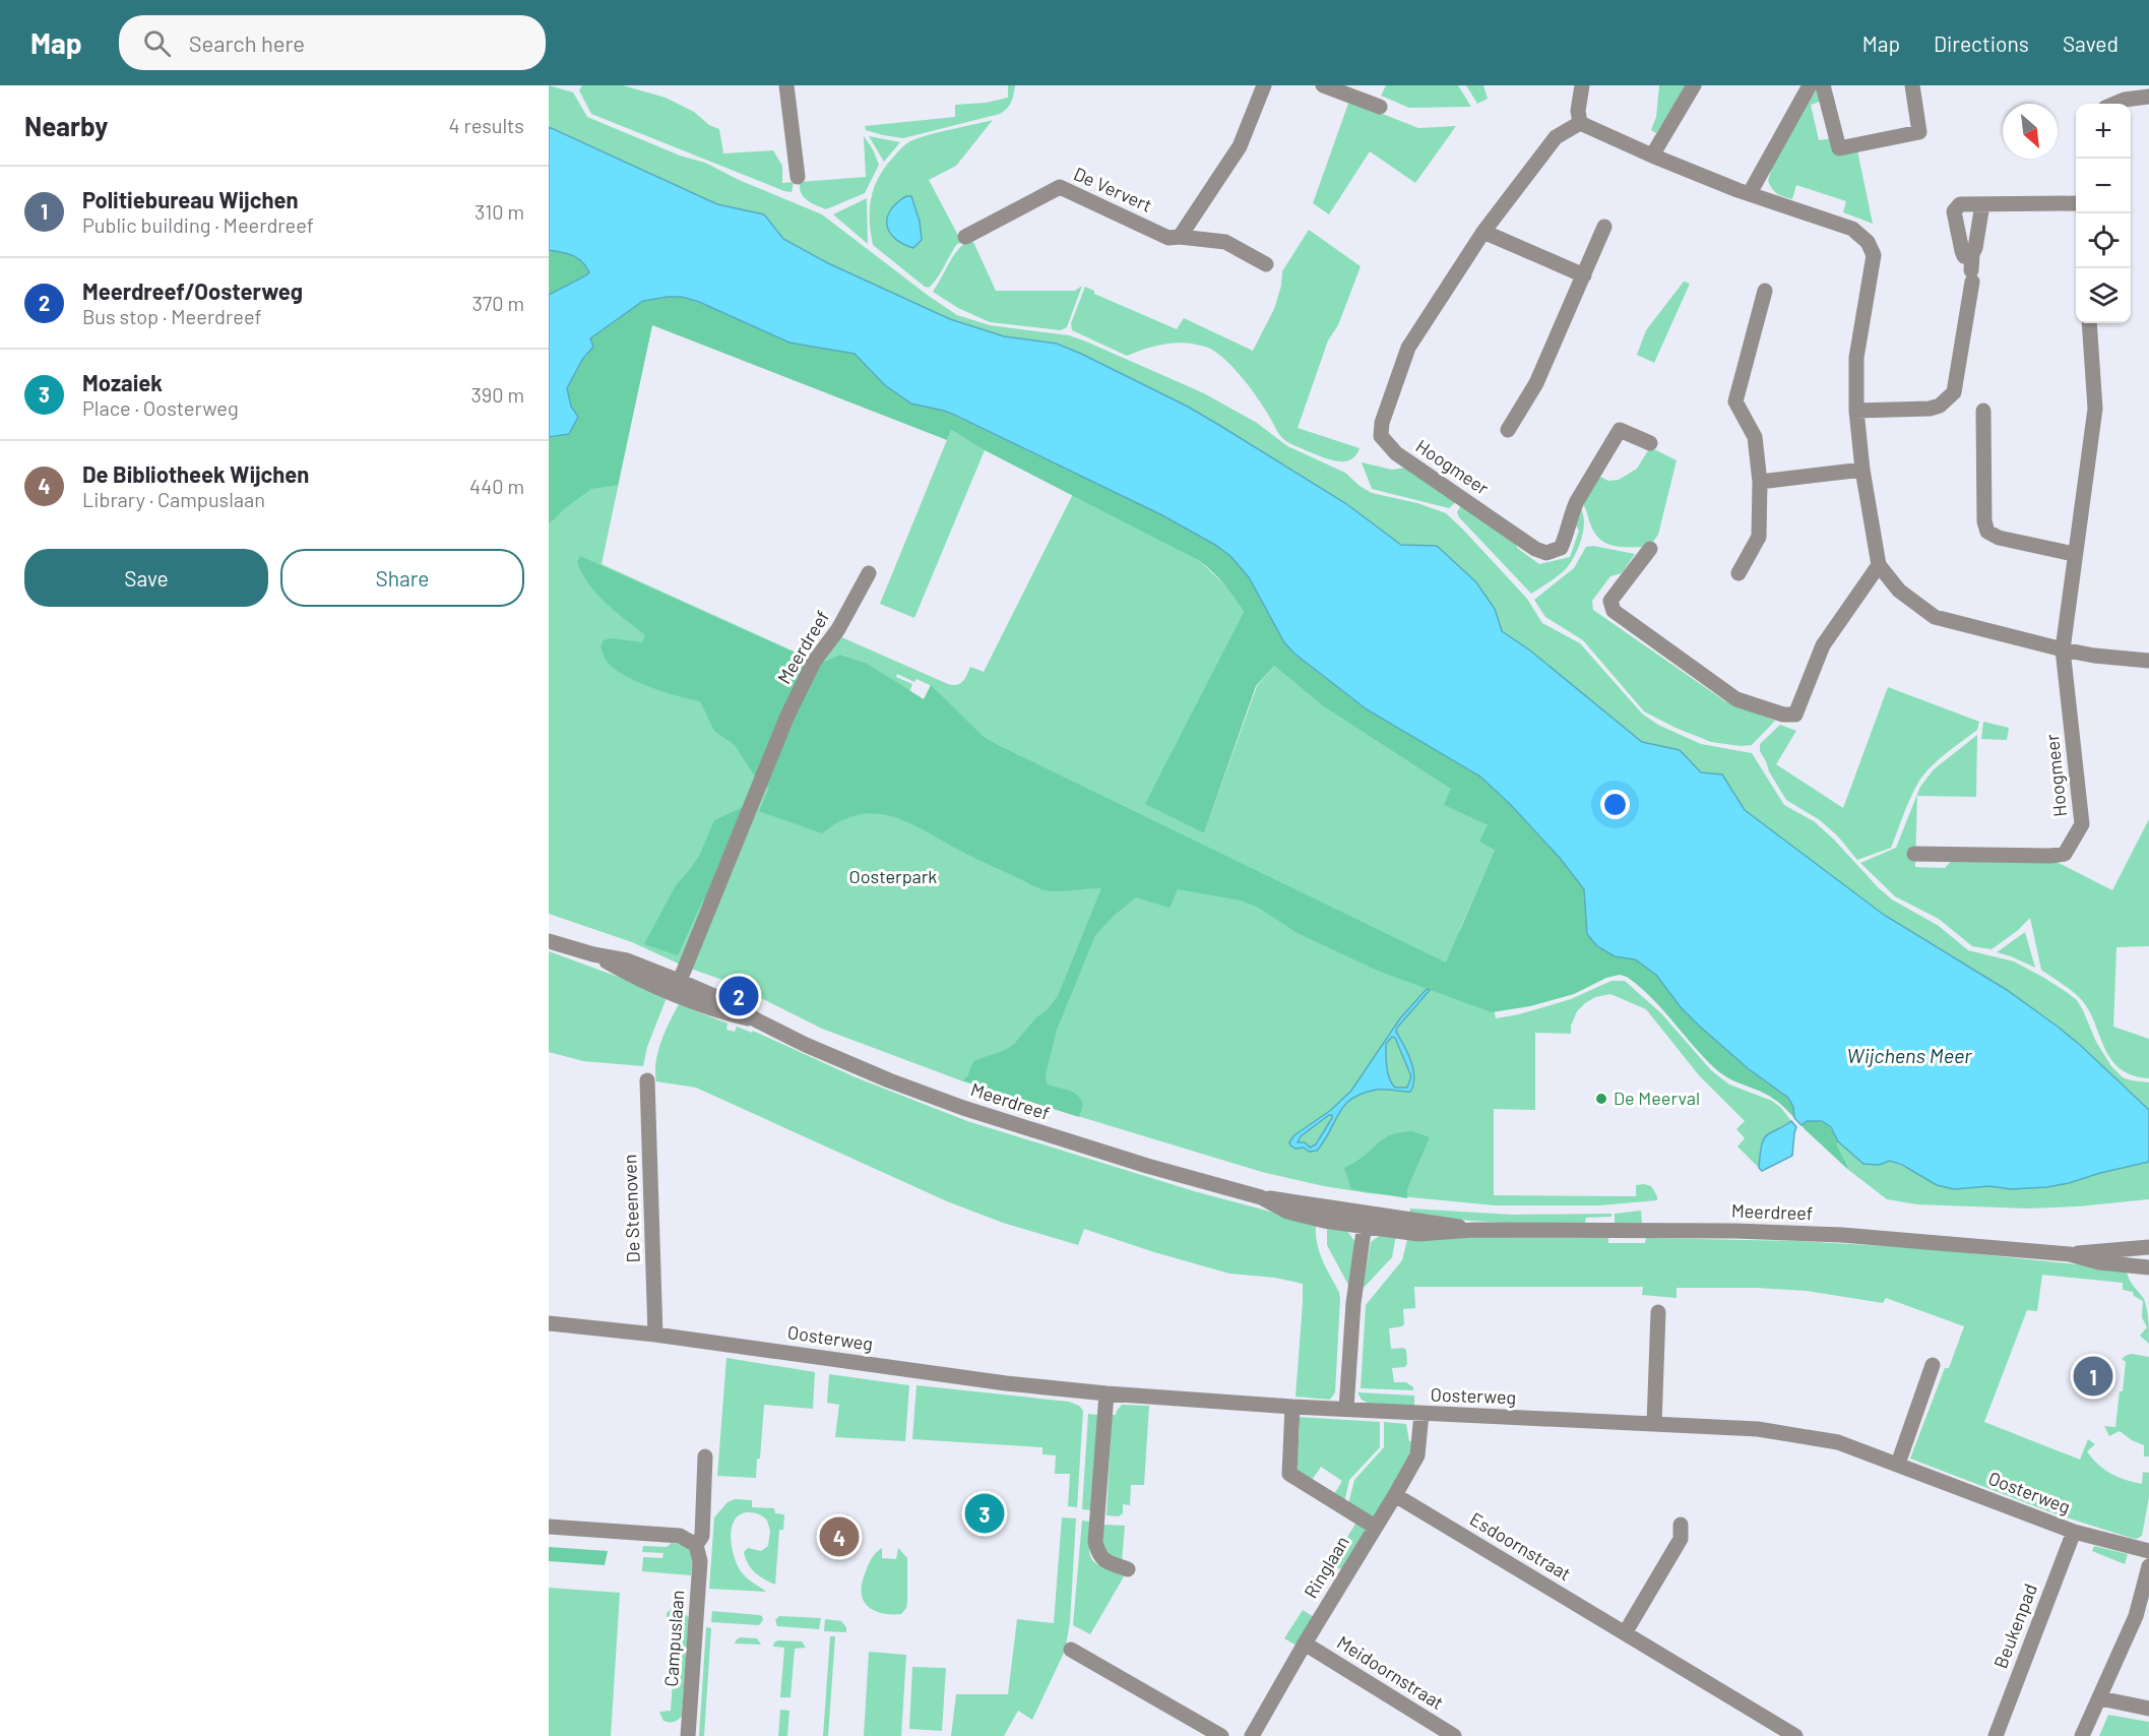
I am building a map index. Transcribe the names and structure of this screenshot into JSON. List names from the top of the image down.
{
  "streets": {
    "street": [
      "De Ververt",
      "Hoogmeer",
      "Meerdreef",
      "De Steenoven",
      "Oosterweg",
      "Esdoornstraat",
      "Ringlaan",
      "Beukenpad",
      "Campuslaan",
      "Meidoornstraat"
    ]
  },
  "crossings": [
    ["De Steenoven", "Oosterweg"],
    ["Oosterweg", "Ringlaan"],
    ["Oosterweg", "Beukenpad"],
    ["Esdoornstraat", "Ringlaan"],
    ["Ringlaan", "Meidoornstraat"]
  ],
  "water": ["Wijchens Meer"],
  "parks": ["Oosterpark"],
  "places": ["De Meerval"],
  "north": "bottom right",
  "page": {
    "header": "Map",
    "search": "Search here",
    "nav": ["Map", "Directions", "Saved"],
    "heading": ["Nearby", "4 results"],
    "map_buttons": ["+", "−"],
    "list": [
      {
        "mark": "1",
        "name": "Politiebureau Wijchen",
        "note": "Public building · Meerdreef",
        "value": "310 m"
      },
      {
        "mark": "2",
        "name": "Meerdreef/Oosterweg",
        "note": "Bus stop · Meerdreef",
        "value": "370 m"
      },
      {
        "mark": "3",
        "name": "Mozaiek",
        "note": "Place · Oosterweg",
        "value": "390 m"
      },
      {
        "mark": "4",
        "name": "De Bibliotheek Wijchen",
        "note": "Library · Campuslaan",
        "value": "440 m"
      }
    ],
    "buttons": ["Save", "Share"],
    "pins": [
      "2",
      "1",
      "3",
      "4"
    ]
  }
}
